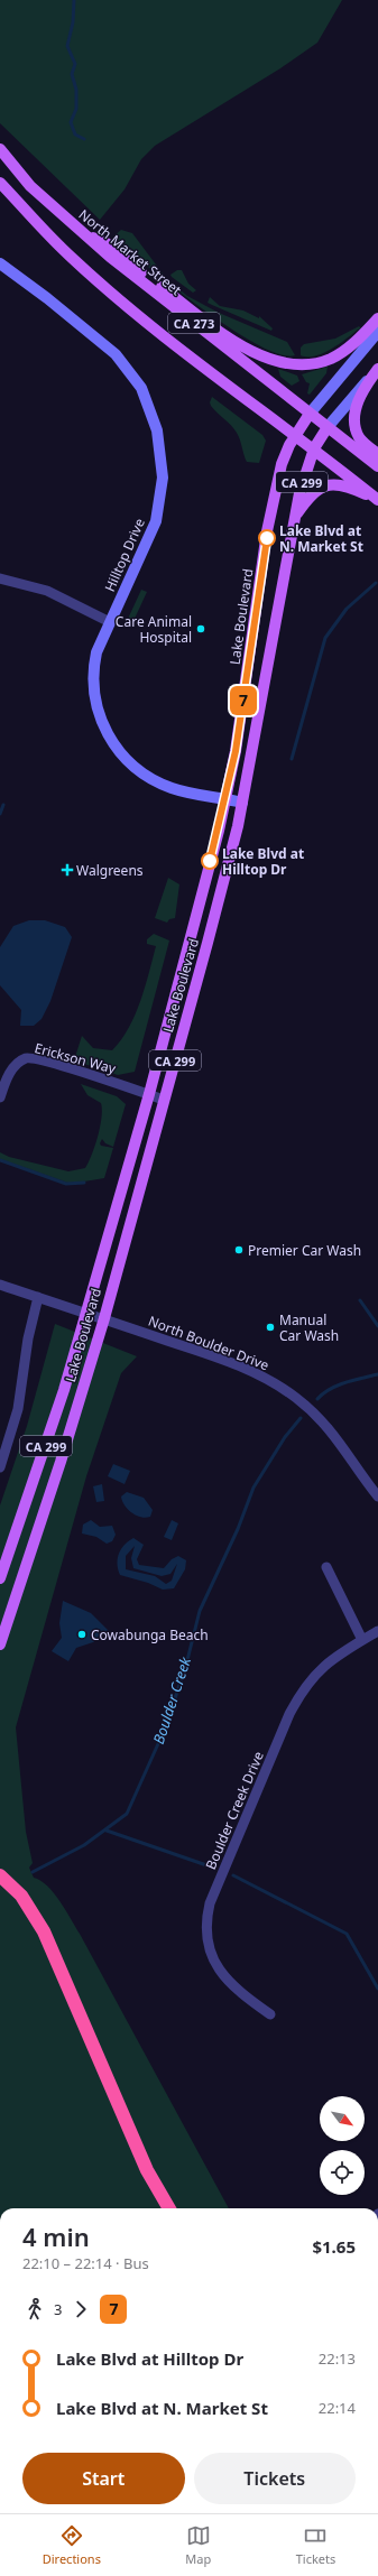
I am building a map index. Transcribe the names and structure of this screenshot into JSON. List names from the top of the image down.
{
  "streets": {
    "main road": [
      "North Market Street",
      "CA 273",
      "CA 299",
      "Hilltop Drive",
      "Lake Boulevard"
    ],
    "street": ["Erickson Way", "North Boulder Drive", "Boulder Creek Drive"]
  },
  "crossings": [
    ["North Market Street", "Lake Boulevard"],
    ["CA 273", "Lake Boulevard"],
    ["Hilltop Drive", "Lake Boulevard"],
    ["Lake Boulevard", "Erickson Way"],
    ["Lake Boulevard", "North Boulder Drive"]
  ],
  "water": ["Boulder Creek"],
  "places": {
    "other": [
      "Lake Blvd at N. Market St",
      "Care Animal Hospital",
      "Lake Blvd at Hilltop Dr",
      "Premier Car Wash",
      "Manual Car Wash",
      "Cowabunga Beach"
    ],
    "health": ["Walgreens"]
  },
  "lines": ["bus line 7"],
  "north": "bottom right",
  "page": {
    "on_map": "7",
    "heading": ["4 min", "22:10 – 22:14 · Bus", "$1.65"],
    "legs": ["3", "7"],
    "list": [
      {
        "name": "Lake Blvd at Hilltop Dr",
        "value": "22:13"
      },
      {
        "name": "Lake Blvd at N. Market St",
        "value": "22:14"
      }
    ],
    "buttons": ["Start", "Tickets"],
    "tabs": ["Directions", "Map", "Tickets"]
  }
}
